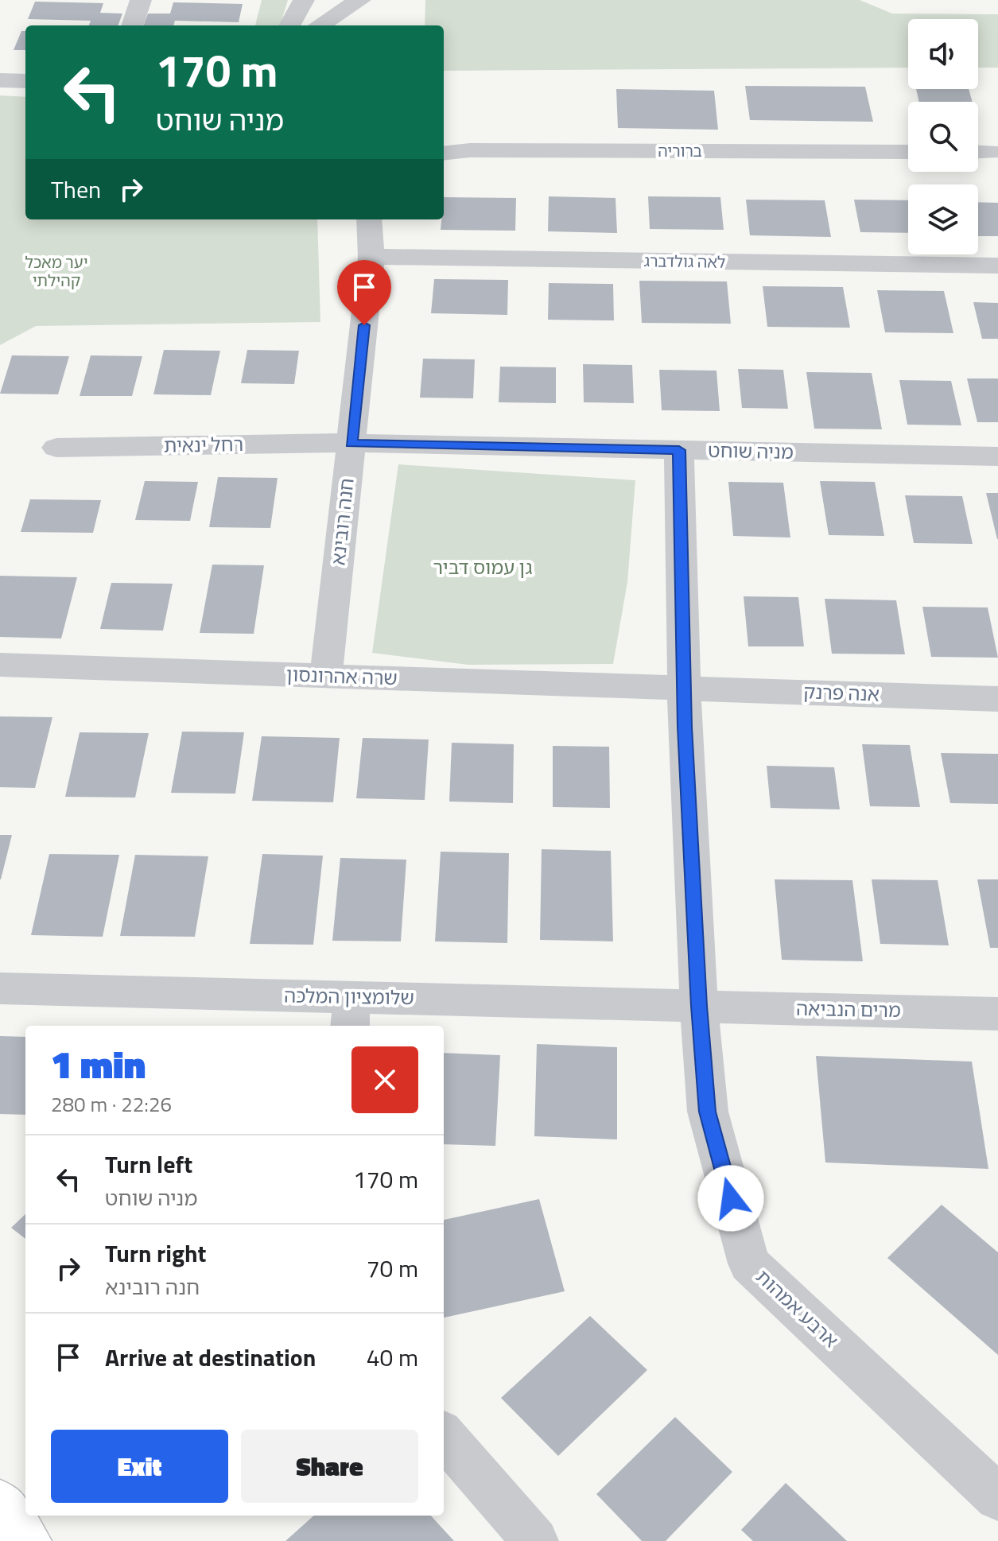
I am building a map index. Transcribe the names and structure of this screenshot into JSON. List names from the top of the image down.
{
  "streets": {
    "street": [
      "ברוריה",
      "לאה גולדברג",
      "רחל ינאית",
      "מניה שוחט",
      "חנה רובינא",
      "שרה אהרונסון",
      "אנה פרנק",
      "שלומציון המלכה",
      "מרים הנביאה",
      "ארבע אמהות"
    ]
  },
  "crossings": [
    ["לאה גולדברג", "חנה רובינא"],
    ["רחל ינאית", "מניה שוחט"],
    ["רחל ינאית", "חנה רובינא"],
    ["מניה שוחט", "חנה רובינא"],
    ["מניה שוחט", "ארבע אמהות"],
    ["חנה רובינא", "שרה אהרונסון"],
    ["שרה אהרונסון", "אנה פרנק"],
    ["שרה אהרונסון", "ארבע אמהות"],
    ["אנה פרנק", "ארבע אמהות"],
    ["שלומציון המלכה", "מרים הנביאה"],
    ["שלומציון המלכה", "ארבע אמהות"],
    ["מרים הנביאה", "ארבע אמהות"]
  ],
  "parks": ["יער מאכל קהילתי", "גן עמוס דביר"],
  "page": {
    "turn": ["170 m", "מניה שוחט"],
    "then": "Then",
    "heading": ["1 min", "280 m · 22:26"],
    "list": [
      {
        "name": "Turn left",
        "note": "מניה שוחט",
        "value": "170 m"
      },
      {
        "name": "Turn right",
        "note": "חנה רובינא",
        "value": "70 m"
      },
      {
        "name": "Arrive at destination",
        "value": "40 m"
      }
    ],
    "buttons": ["Exit", "Share"]
  }
}
